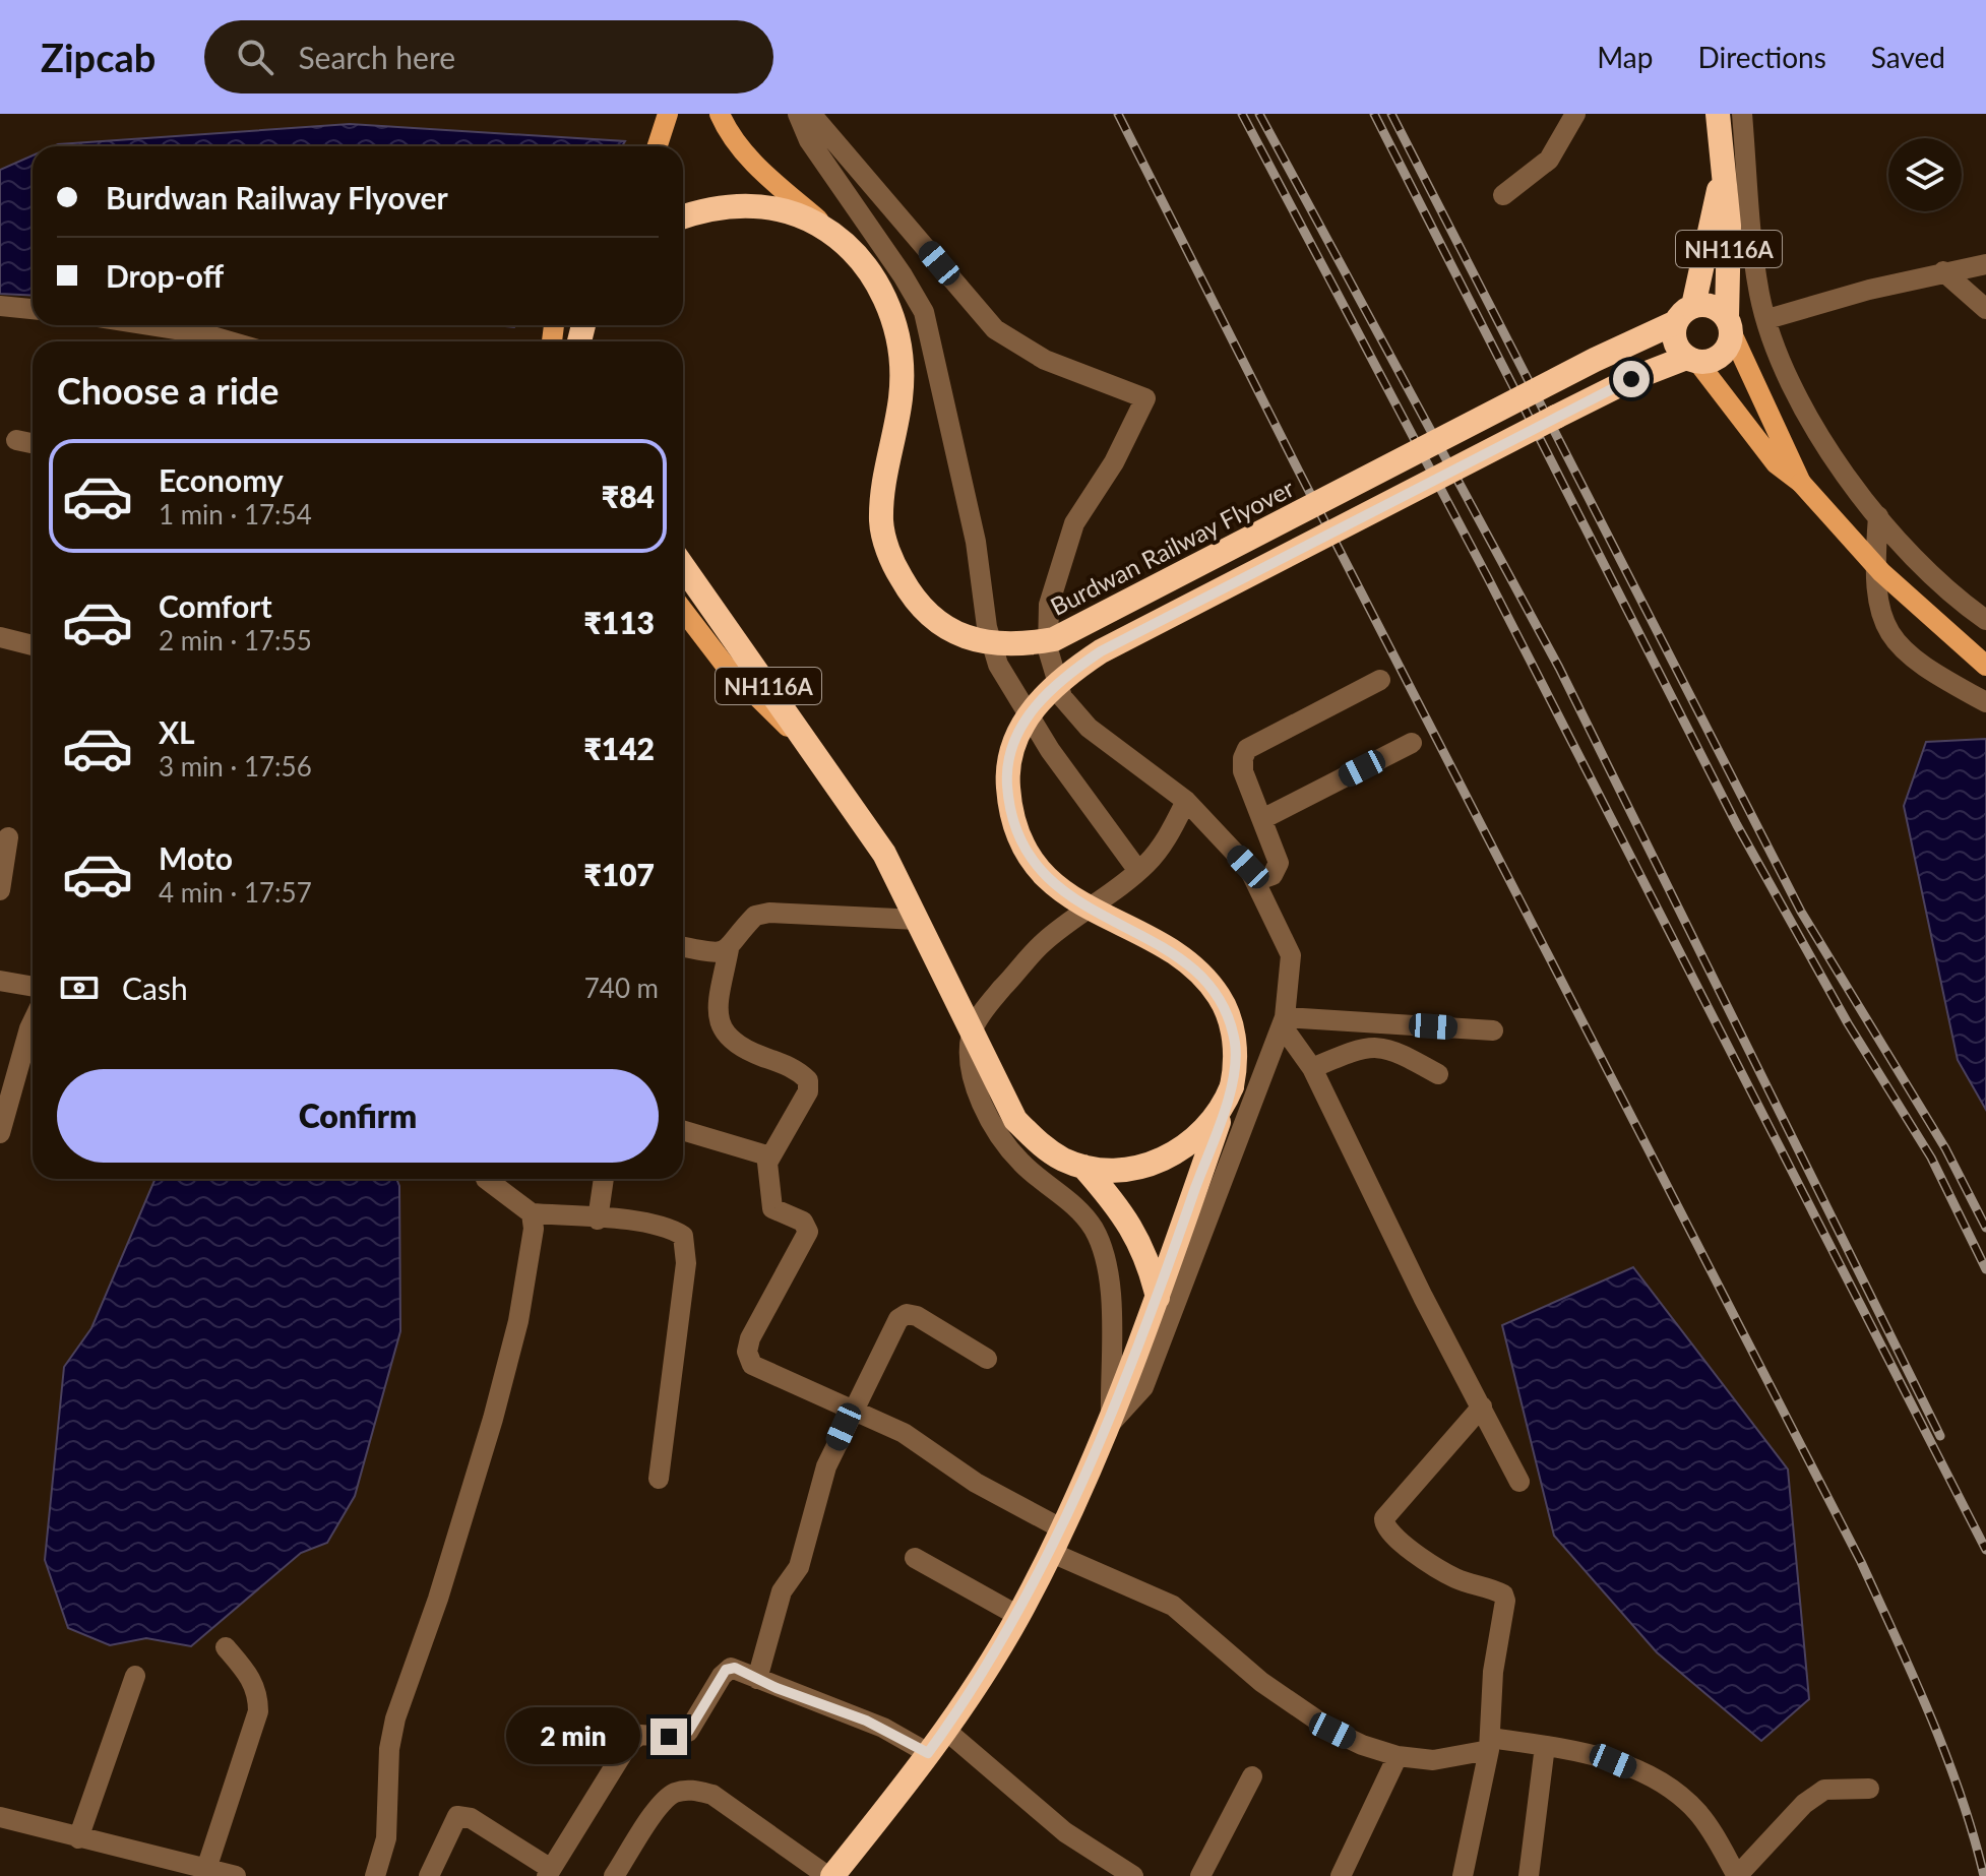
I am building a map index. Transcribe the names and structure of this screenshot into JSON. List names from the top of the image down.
{
  "streets": {
    "highway": ["NH116A", "Burdwan Railway Flyover"]
  },
  "crossings": [
    ["NH116A", "Burdwan Railway Flyover"]
  ],
  "page": {
    "header": "Zipcab",
    "search": "Search here",
    "nav": ["Map", "Directions", "Saved"],
    "banner": ["Burdwan Railway Flyover", "Drop-off"],
    "heading": "Choose a ride",
    "list": [
      {
        "name": "Economy",
        "note": "1 min · 17:54",
        "value": "₹84"
      },
      {
        "name": "Comfort",
        "note": "2 min · 17:55",
        "value": "₹113"
      },
      {
        "name": "XL",
        "note": "3 min · 17:56",
        "value": "₹142"
      },
      {
        "name": "Moto",
        "note": "4 min · 17:57",
        "value": "₹107"
      }
    ],
    "pay": ["Cash", "740 m"],
    "buttons": "Confirm",
    "bubble": "2 min"
  }
}
